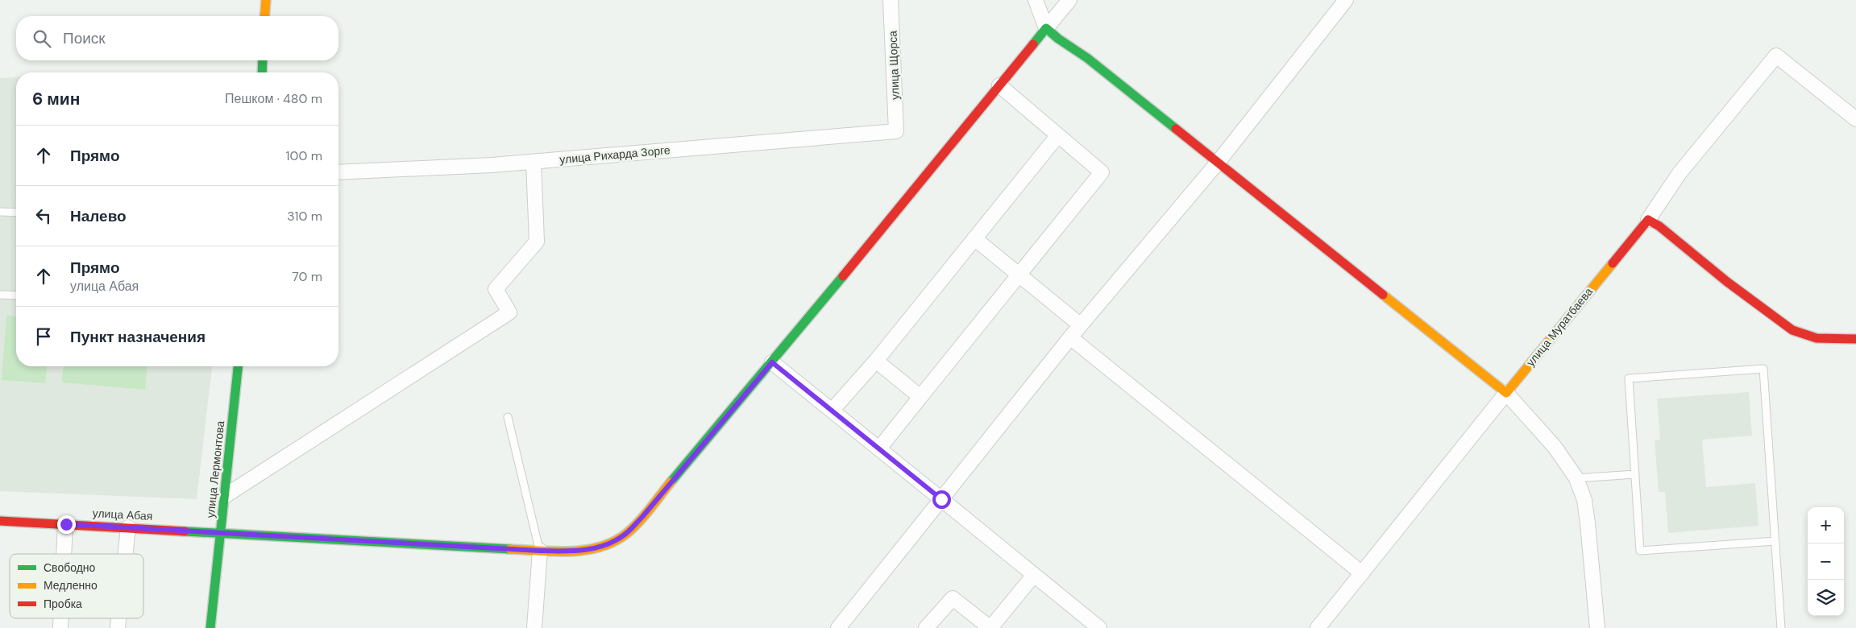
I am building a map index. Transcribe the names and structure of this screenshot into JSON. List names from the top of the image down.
{
  "streets": {
    "street": [
      "улица Щорса",
      "улица Рихарда Зорге",
      "улица Муратбаева",
      "улица Лермонтова",
      "улица Абая"
    ]
  },
  "crossings": [
    ["улица Щорса", "улица Рихарда Зорге"],
    ["улица Лермонтова", "улица Абая"]
  ],
  "legend": ["Свободно", "Медленно", "Пробка"],
  "page": {
    "search": "Поиск",
    "heading": ["6 мин", "Пешком · 480 m"],
    "list": [
      ["Прямо", "100 m"],
      ["Налево", "310 m"],
      ["Прямо", "улица Абая", "70 m"],
      "Пункт назначения"
    ],
    "map_buttons": ["+", "−"]
  }
}
